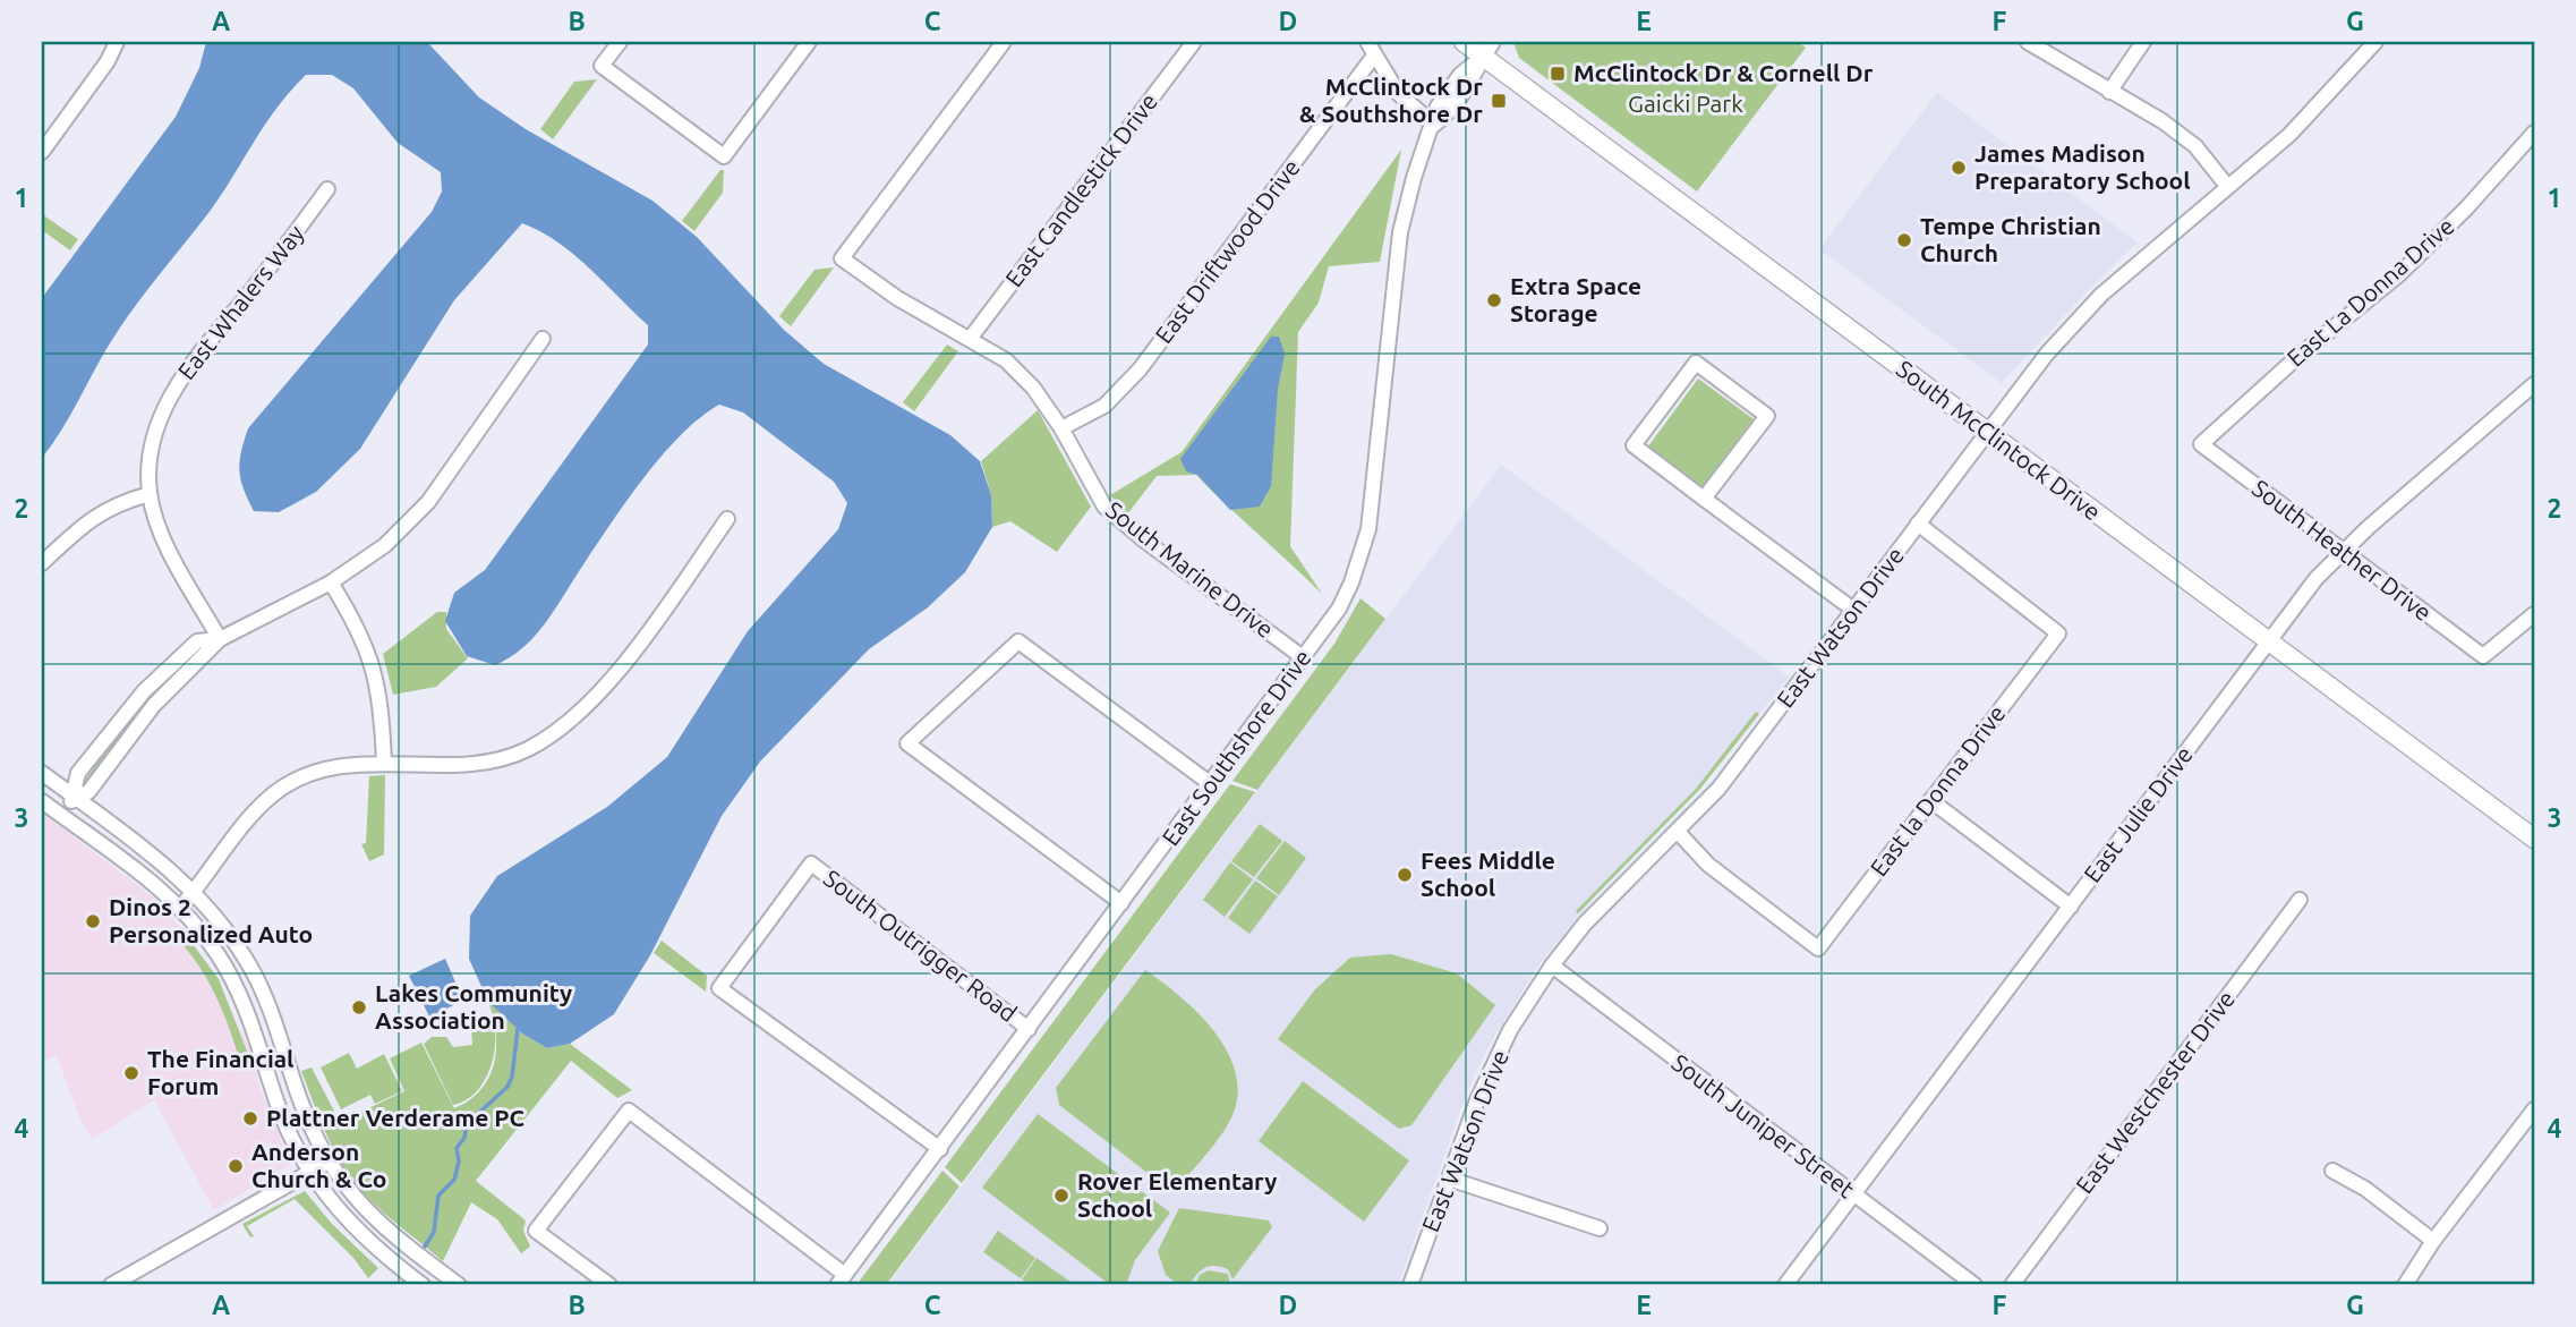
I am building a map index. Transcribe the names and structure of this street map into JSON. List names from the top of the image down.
{
  "streets": {
    "main road": ["South McClintock Drive"],
    "street": [
      "East Candlestick Drive",
      "East Driftwood Drive",
      "East La Donna Drive",
      "East Whalers Way",
      "South Heather Drive",
      "South Marine Drive",
      "East Watson Drive",
      "East Southshore Drive",
      "East la Donna Drive",
      "East Julie Drive",
      "South Outrigger Road",
      "East Westchester Drive",
      "South Juniper Street"
    ]
  },
  "crossings": [
    ["East Candlestick Drive", "South Marine Drive"],
    ["East Driftwood Drive", "South Marine Drive"],
    ["East La Donna Drive", "South Heather Drive"],
    ["South McClintock Drive", "East Watson Drive"],
    ["South McClintock Drive", "East Southshore Drive"],
    ["South McClintock Drive", "East Julie Drive"],
    ["South Heather Drive", "East Julie Drive"],
    ["South Marine Drive", "East Southshore Drive"],
    ["East Watson Drive", "East la Donna Drive"],
    ["East Watson Drive", "South Juniper Street"],
    ["East Southshore Drive", "South Outrigger Road"],
    ["East Julie Drive", "South Juniper Street"]
  ],
  "parks": ["Gaicki Park"],
  "places": {
    "transit": ["McClintock Dr & Cornell Dr", "McClintock Dr & Southshore Dr"],
    "other": [
      "James Madison Preparatory School",
      "Tempe Christian Church",
      "Extra Space Storage",
      "Fees Middle School",
      "Dinos 2 Personalized Auto",
      "Lakes Community Association",
      "The Financial Forum",
      "Plattner Verderame PC",
      "Anderson Church & Co",
      "Rover Elementary School"
    ]
  },
  "grid": {
    "columns": [
      "A",
      "B",
      "C",
      "D",
      "E",
      "F",
      "G"
    ],
    "rows": [
      "1",
      "2",
      "3",
      "4"
    ]
  }
}
